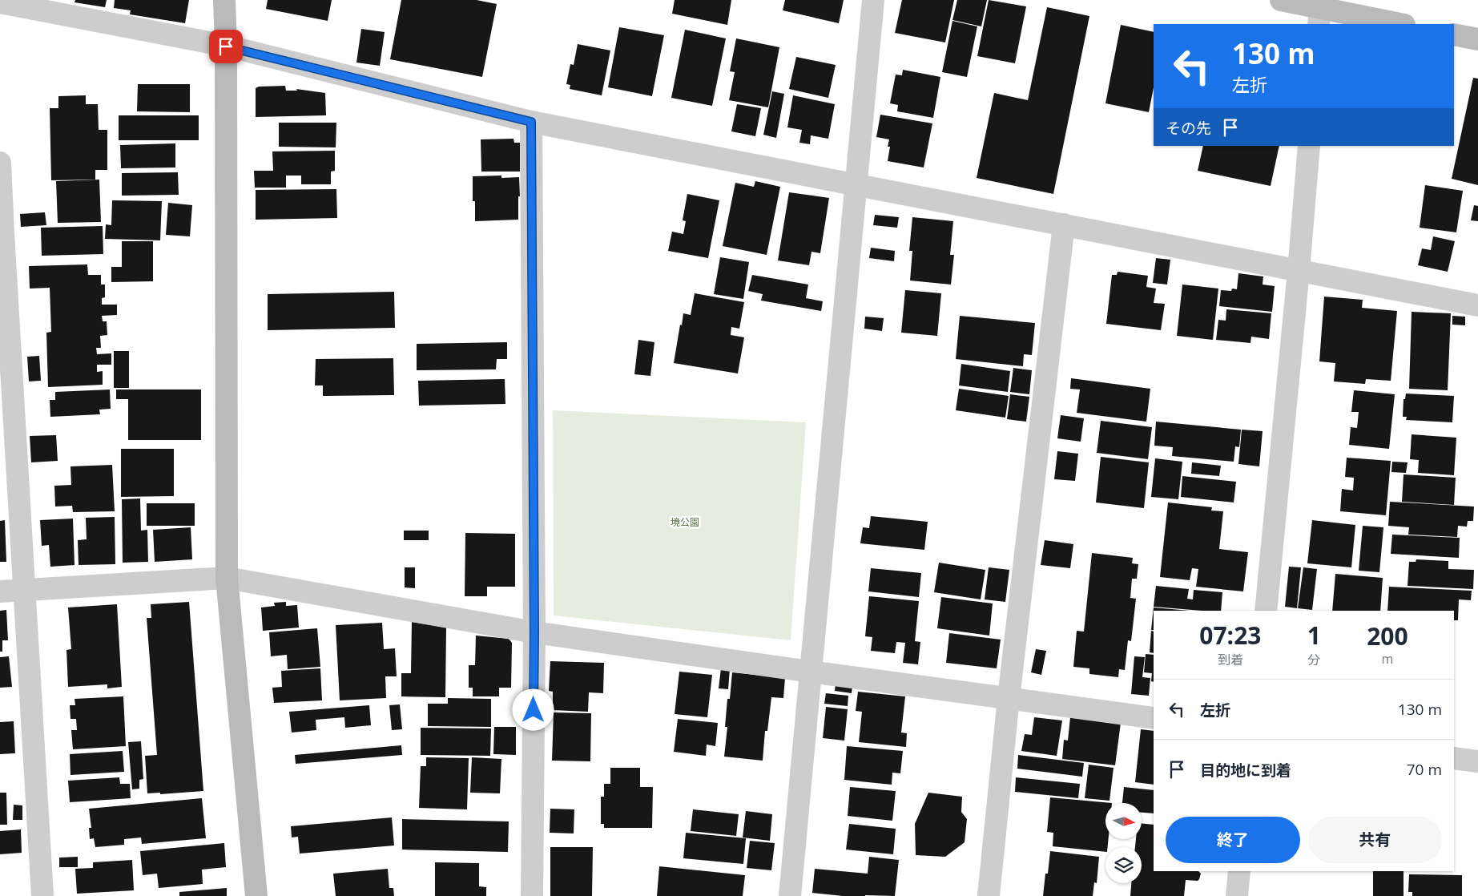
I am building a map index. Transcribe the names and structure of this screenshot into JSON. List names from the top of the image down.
{
  "parks": ["境公園"],
  "north": "right",
  "page": {
    "turn": ["130 m", "左折"],
    "then": "その先",
    "eta": [
      "07:23",
      "到着",
      "1",
      "分",
      "200",
      "m"
    ],
    "list": [
      {
        "name": "左折",
        "value": "130 m"
      },
      {
        "name": "目的地に到着",
        "value": "70 m"
      }
    ],
    "buttons": ["終了", "共有"]
  }
}
